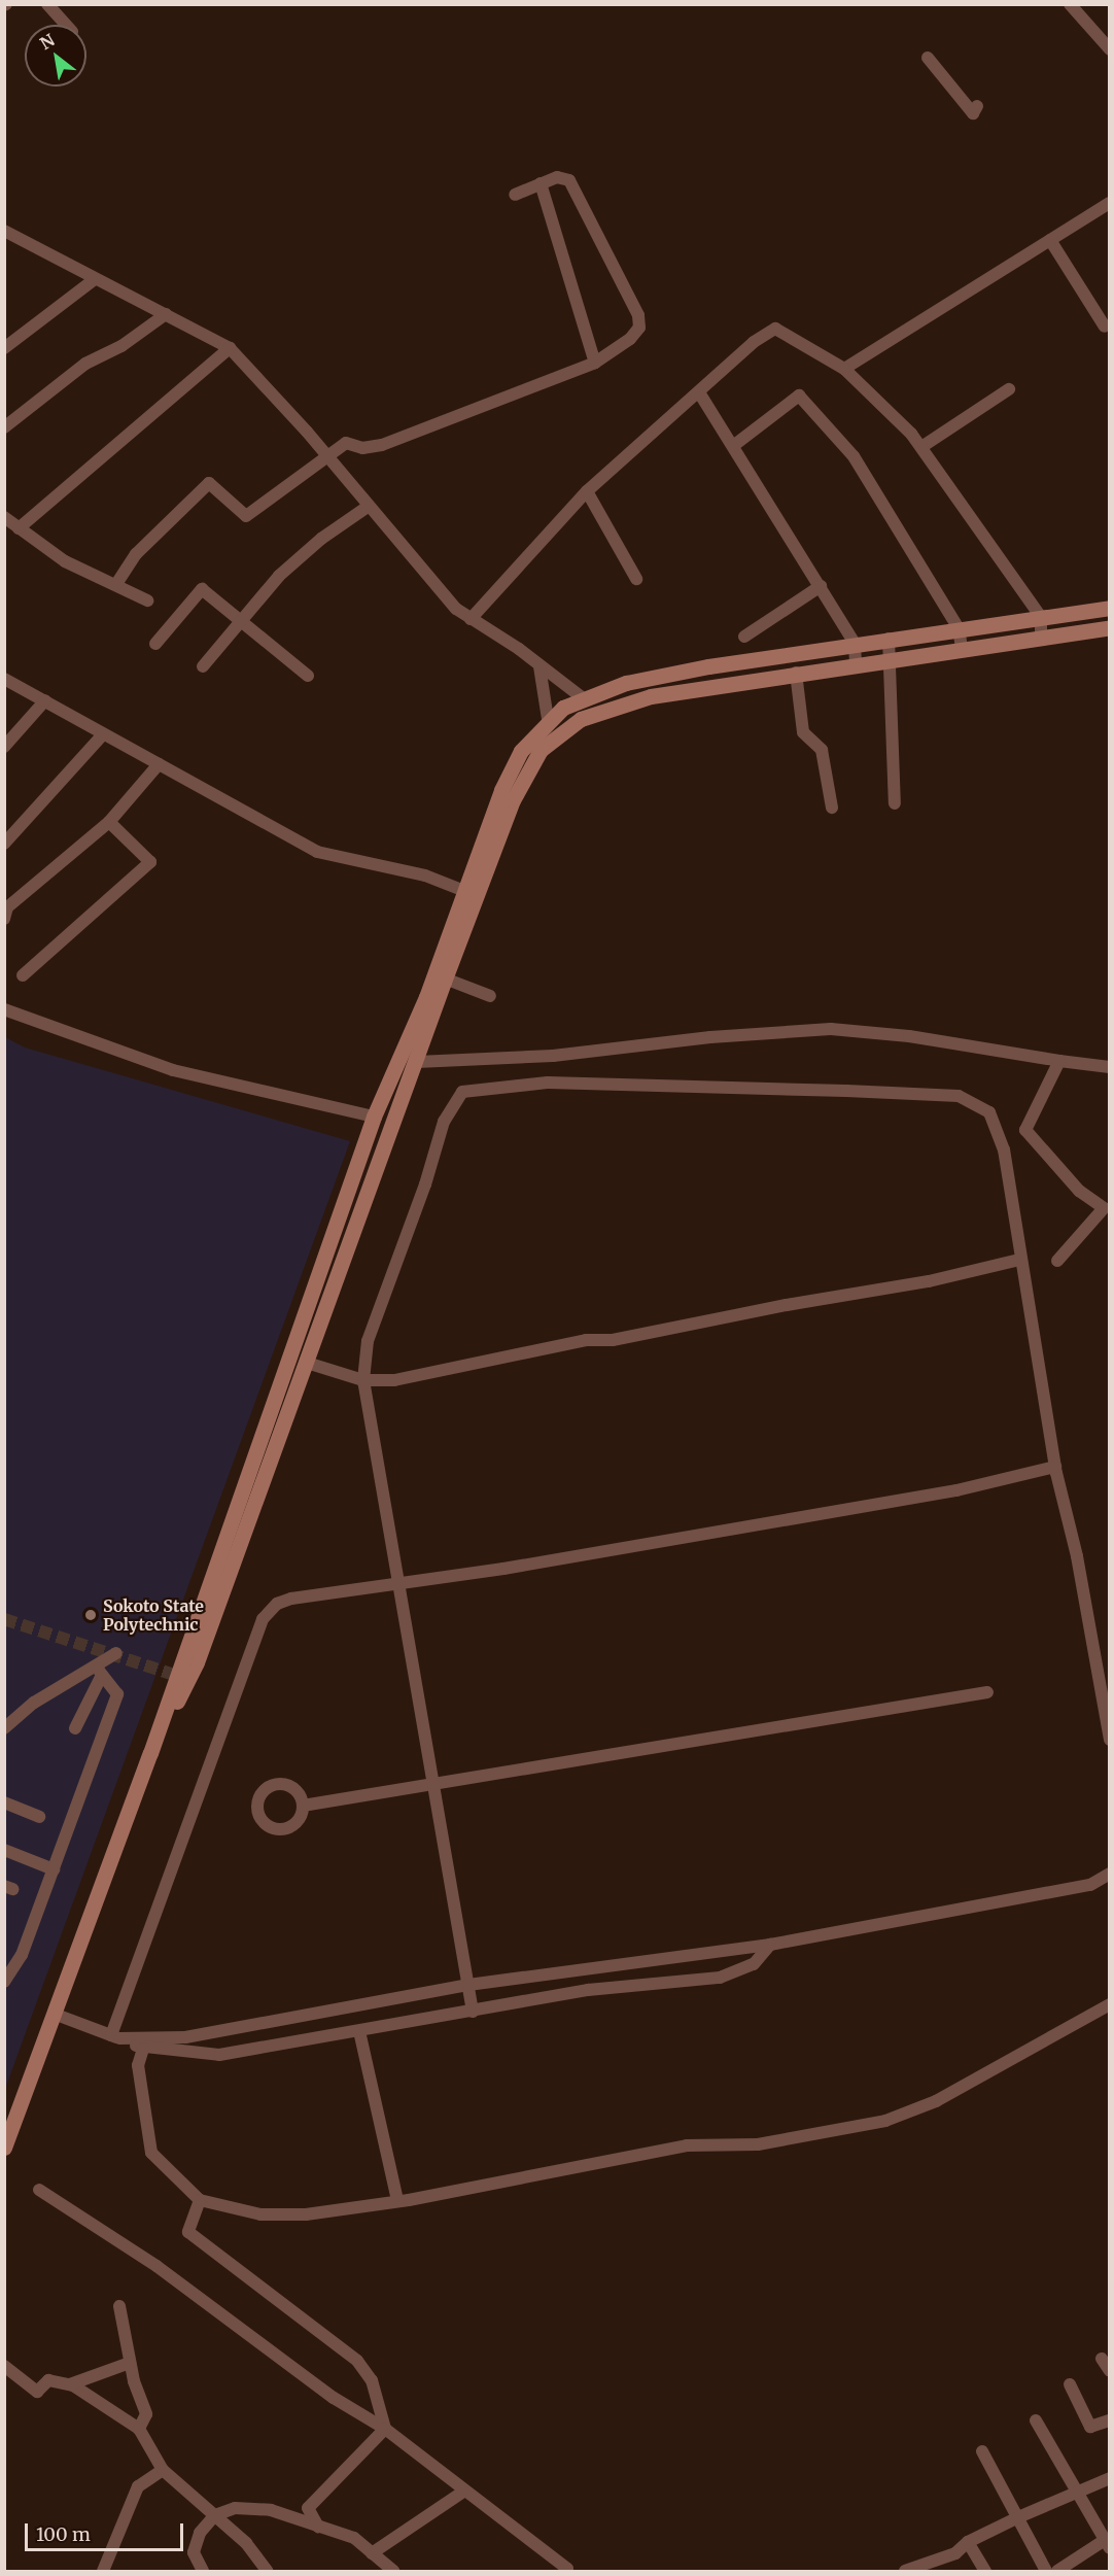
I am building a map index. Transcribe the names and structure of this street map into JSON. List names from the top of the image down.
{
  "places": ["Sokoto State Polytechnic"],
  "scale_bar": "100 m",
  "north": "top left"
}
